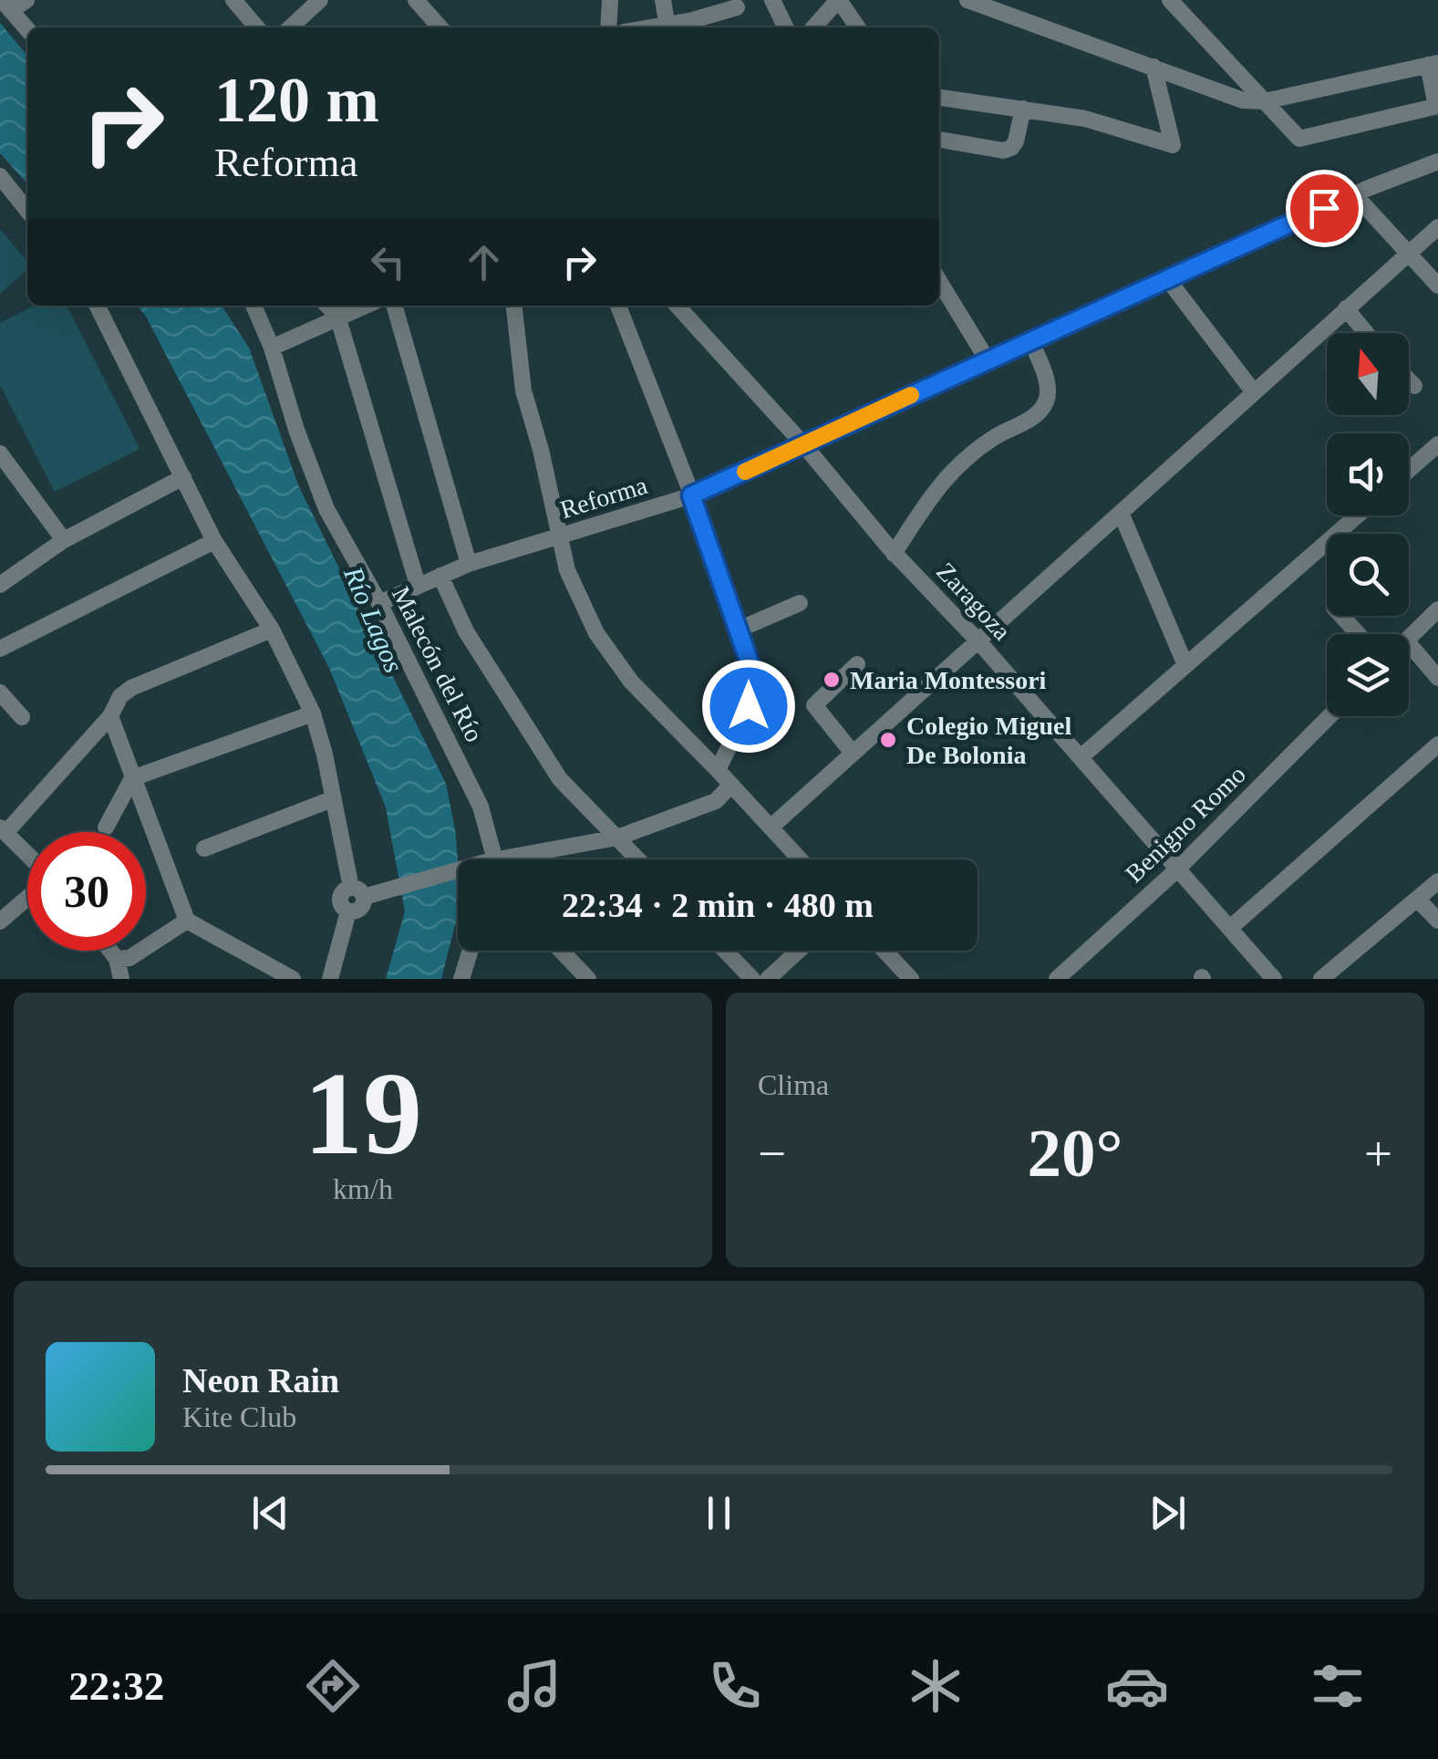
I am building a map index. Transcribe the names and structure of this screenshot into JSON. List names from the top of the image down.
{
  "streets": {
    "street": [
      "Reforma",
      "Zaragoza",
      "Malecón del Río",
      "Benigno Romo"
    ]
  },
  "crossings": [
    ["Reforma", "Zaragoza"],
    ["Reforma", "Malecón del Río"],
    ["Zaragoza", "Benigno Romo"]
  ],
  "water": ["Río Lagos"],
  "places": ["Maria Montessori", "Colegio Miguel De Bolonia"],
  "north": "top",
  "page": {
    "turn": ["120 m", "Reforma"],
    "limit": "30",
    "trip": "22:34 · 2 min · 480 m",
    "tile": [
      ["19", "km/h"],
      "Clima"
    ],
    "heat": ["−", "20°", "+"],
    "song": ["Neon Rain", "Kite Club"],
    "tabs": "22:32"
  }
}
